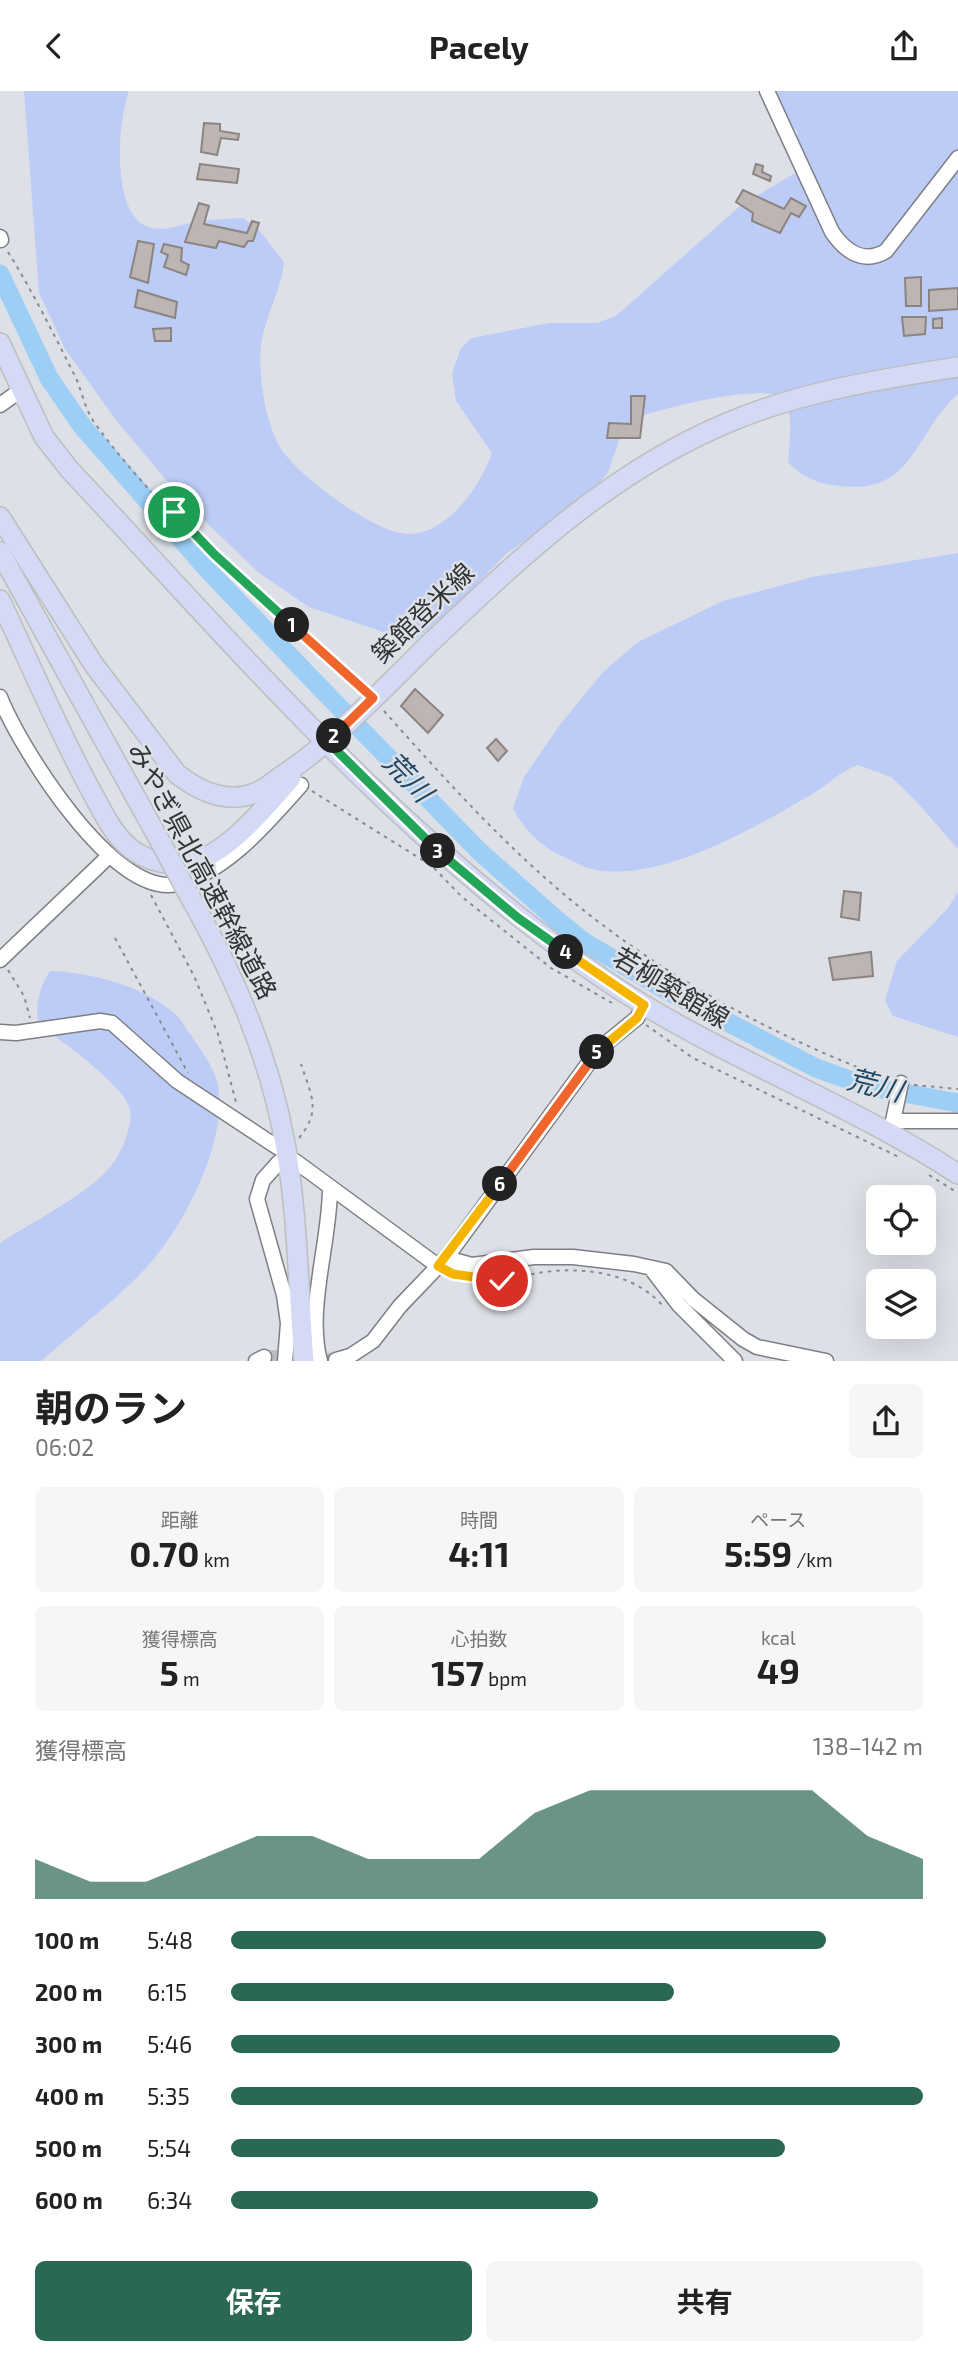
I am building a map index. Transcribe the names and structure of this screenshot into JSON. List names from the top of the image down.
{
  "streets": {
    "main road": ["築館登米線", "みやぎ県北高速幹線道路", "若柳築館線"]
  },
  "crossings": [
    ["築館登米線", "若柳築館線"]
  ],
  "water": ["荒川"],
  "page": {
    "header": "Pacely",
    "pins": [
      "1",
      "2",
      "3",
      "4",
      "5",
      "6"
    ],
    "heading": ["朝のラン", "06:02"],
    "stats": [
      ["距離", "0.70 km"],
      ["時間", "4:11"],
      ["ペース", "5:59 /km"],
      ["獲得標高", "5 m"],
      ["心拍数", "157 bpm"],
      ["kcal", "49"]
    ],
    "chart": ["獲得標高", "138–142 m"],
    "list": [
      {
        "name": "100 m",
        "note": "5:48"
      },
      {
        "name": "200 m",
        "note": "6:15"
      },
      {
        "name": "300 m",
        "note": "5:46"
      },
      {
        "name": "400 m",
        "note": "5:35"
      },
      {
        "name": "500 m",
        "note": "5:54"
      },
      {
        "name": "600 m",
        "note": "6:34"
      }
    ],
    "buttons": ["保存", "共有"]
  }
}
